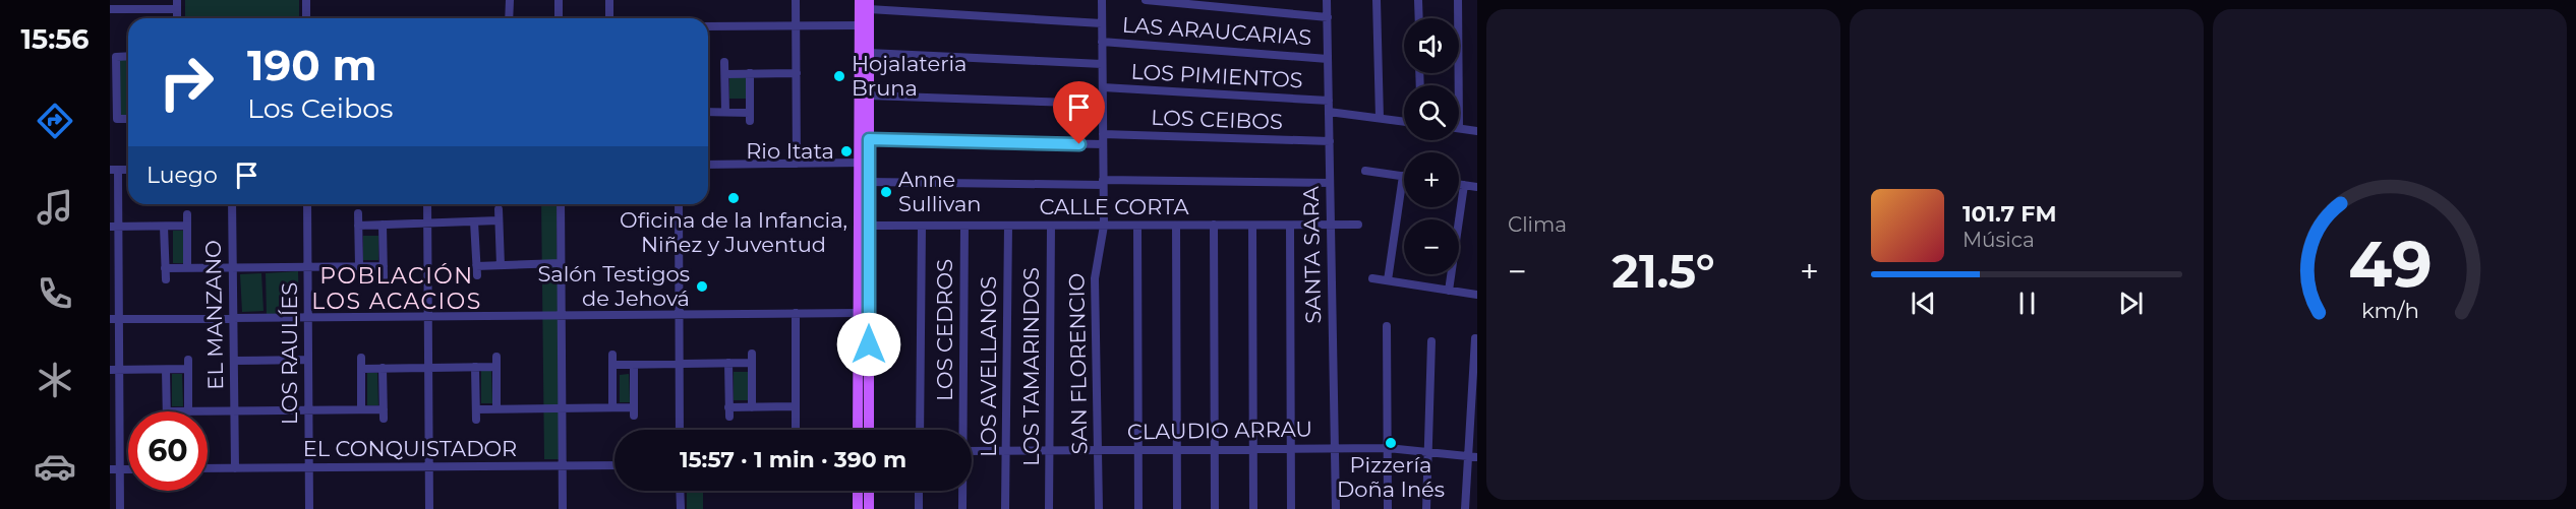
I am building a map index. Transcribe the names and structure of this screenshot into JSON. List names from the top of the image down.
{
  "streets": {
    "street": [
      "LAS ARAUCARIAS",
      "LOS PIMIENTOS",
      "LOS CEIBOS",
      "CALLE CORTA",
      "SANTA SARA",
      "EL MANZANO",
      "LOS CEDROS",
      "LOS RAULÍES",
      "SAN FLORENCIO",
      "LOS AVELLANOS",
      "LOS TAMARINDOS",
      "CLAUDIO ARRAU",
      "EL CONQUISTADOR"
    ]
  },
  "crossings": [
    ["LAS ARAUCARIAS", "SANTA SARA"],
    ["LAS ARAUCARIAS", "SAN FLORENCIO"],
    ["LOS PIMIENTOS", "SANTA SARA"],
    ["LOS PIMIENTOS", "SAN FLORENCIO"],
    ["LOS CEIBOS", "SANTA SARA"],
    ["LOS CEIBOS", "SAN FLORENCIO"],
    ["CALLE CORTA", "SANTA SARA"],
    ["CALLE CORTA", "LOS CEDROS"],
    ["CALLE CORTA", "SAN FLORENCIO"],
    ["CALLE CORTA", "LOS AVELLANOS"],
    ["CALLE CORTA", "LOS TAMARINDOS"],
    ["SANTA SARA", "CLAUDIO ARRAU"],
    ["EL MANZANO", "EL CONQUISTADOR"],
    ["LOS RAULÍES", "EL CONQUISTADOR"],
    ["SAN FLORENCIO", "CLAUDIO ARRAU"],
    ["LOS AVELLANOS", "CLAUDIO ARRAU"],
    ["LOS TAMARINDOS", "CLAUDIO ARRAU"]
  ],
  "districts": ["POBLACIÓN LOS ACACIOS"],
  "places": [
    "Hojalateria Bruna",
    "Rio Itata",
    "Anne Sullivan",
    "Oficina de la Infancia, Niñez y Juventud",
    "Salón Testigos de Jehová",
    "Pizzería Doña Inés"
  ],
  "page": {
    "tabs": "15:56",
    "tile": "Clima",
    "map_buttons": ["+", "−"],
    "turn": ["190 m", "Los Ceibos"],
    "then": "Luego",
    "song": ["101.7 FM", "Música"],
    "heat": ["−", "21.5°", "+"],
    "limit": "60",
    "trip": "15:57 · 1 min · 390 m",
    "gauge": ["49", "km/h"]
  }
}
